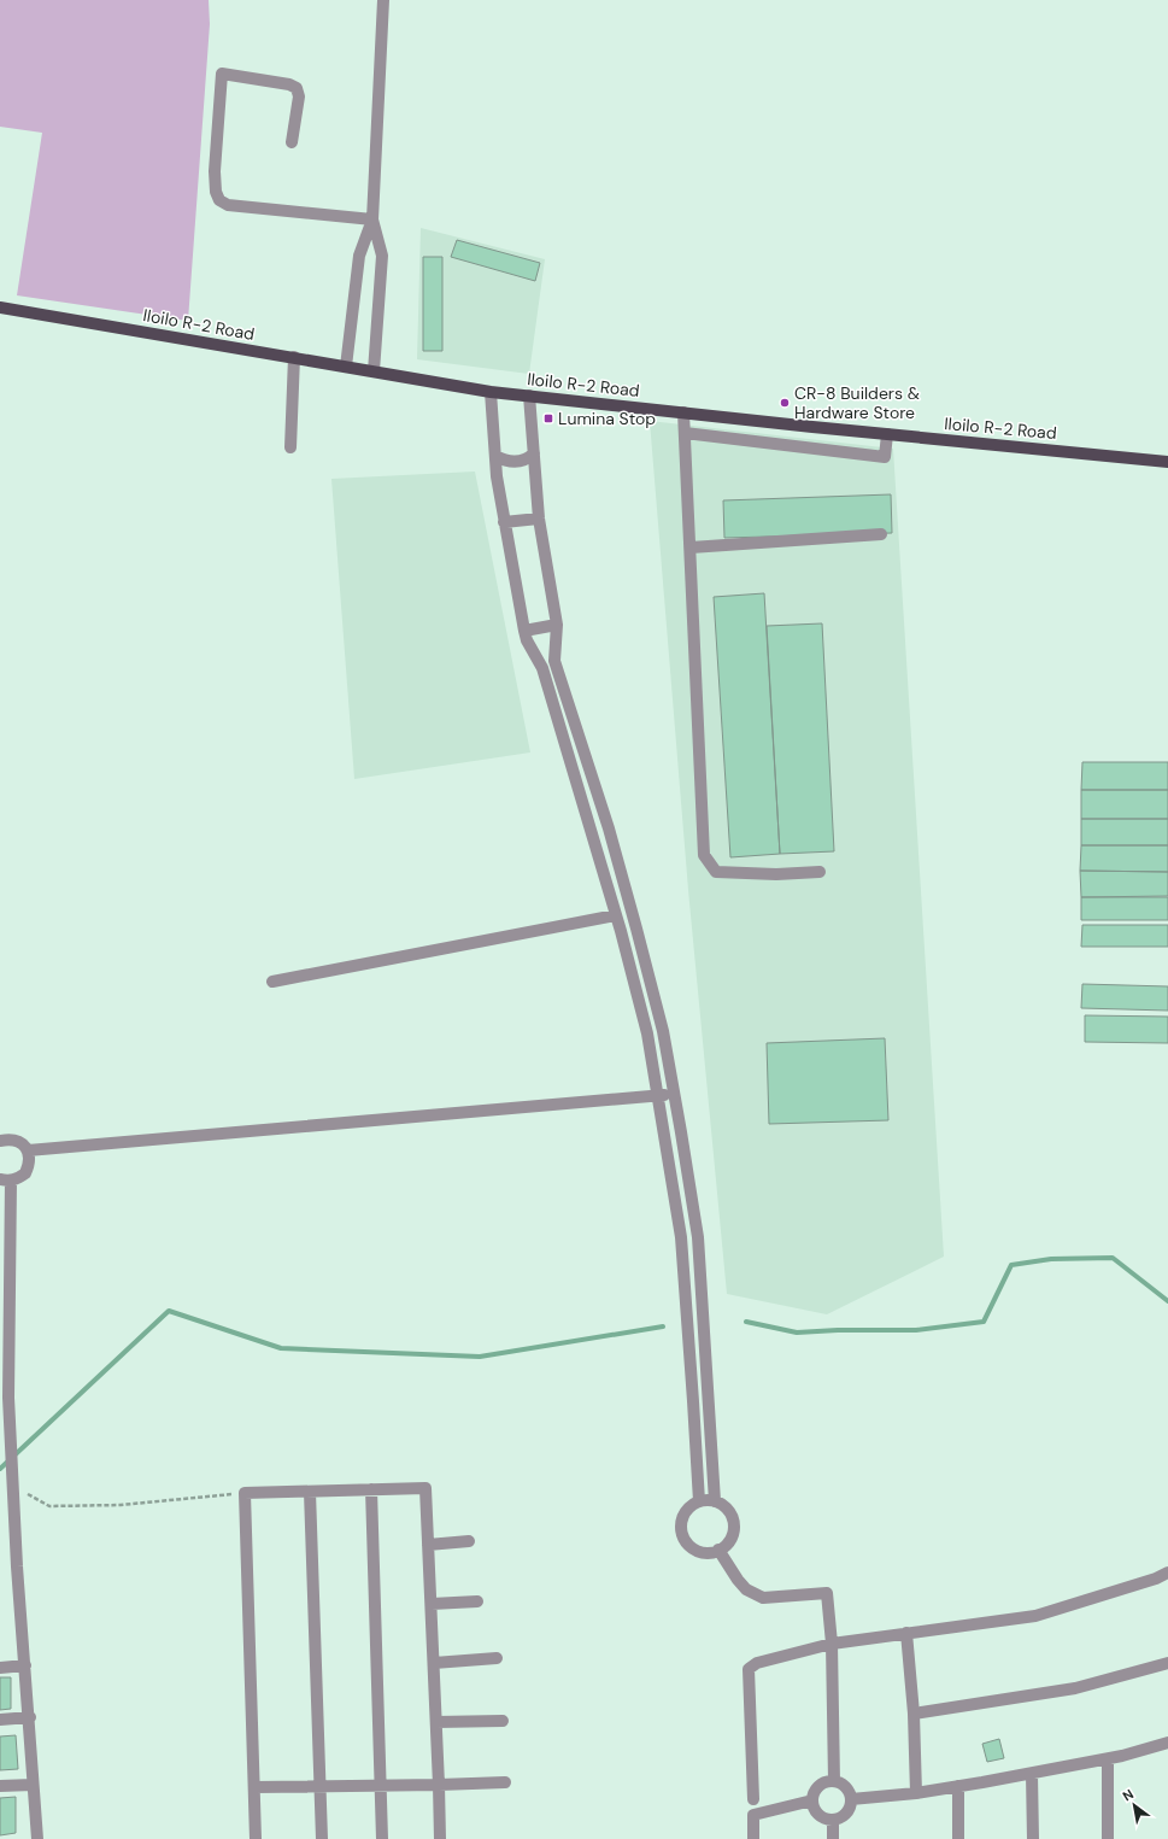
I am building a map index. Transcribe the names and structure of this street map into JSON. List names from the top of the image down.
{
  "streets": {
    "main road": ["Iloilo R-2 Road"]
  },
  "places": {
    "other": ["CR-8 Builders & Hardware Store"],
    "transit": ["Lumina Stop"]
  },
  "north": "top left"
}
